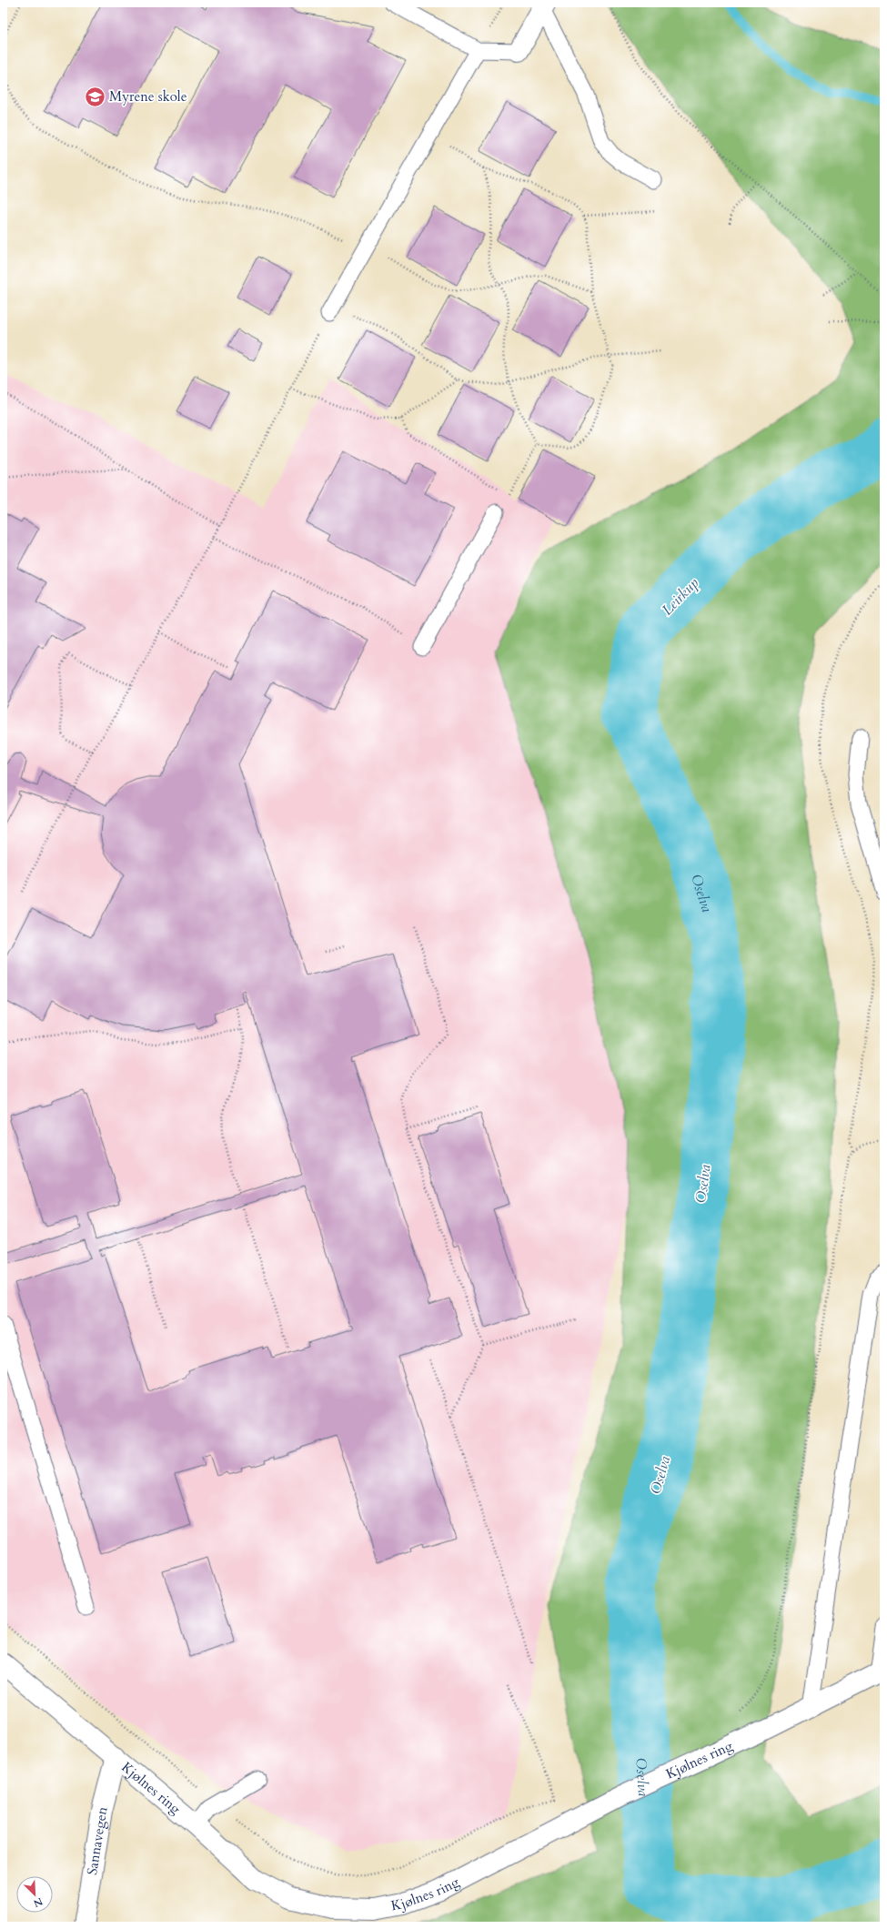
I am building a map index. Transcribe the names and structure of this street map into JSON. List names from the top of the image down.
{
  "streets": {
    "street": ["Kjølnes ring", "Sannavegen"]
  },
  "crossings": [
    ["Kjølnes ring", "Sannavegen"]
  ],
  "water": ["Leirkup", "Oselva"],
  "places": {
    "school or university": ["Myrene skole"]
  },
  "north": "bottom right"
}
